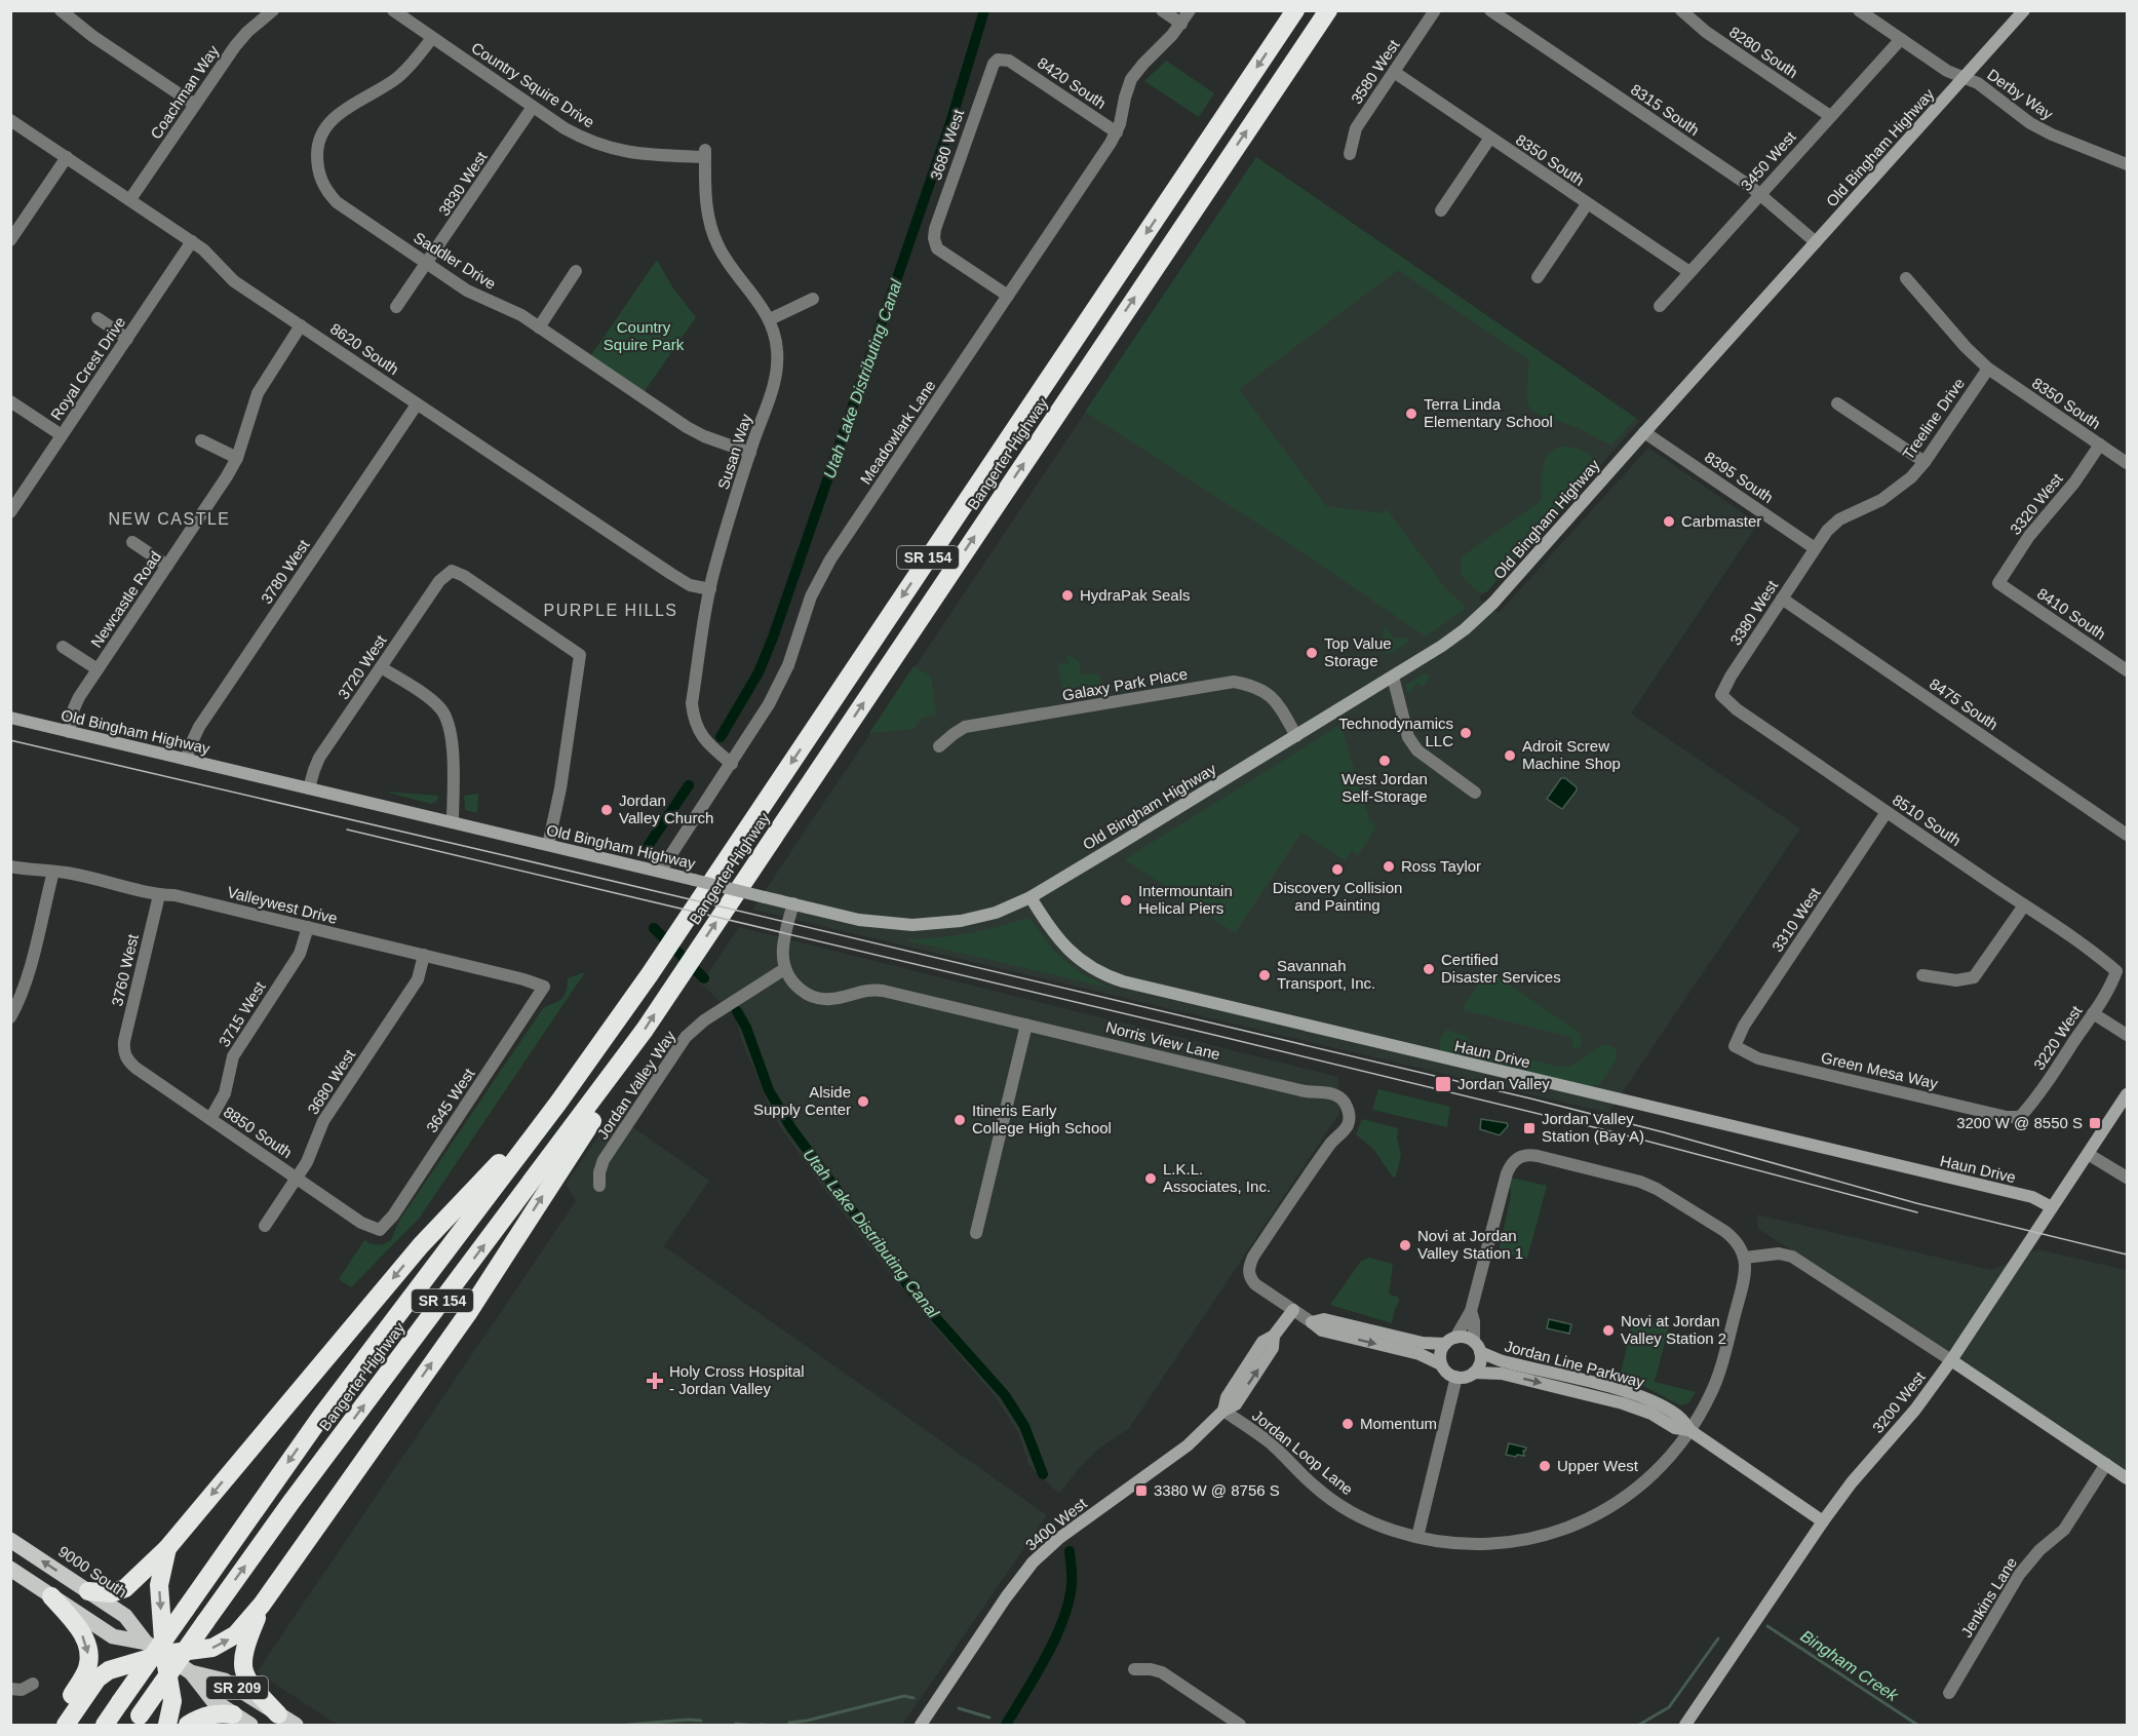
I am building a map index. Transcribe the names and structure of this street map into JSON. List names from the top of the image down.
{
  "streets": {
    "highway": ["Bangerter Highway", "SR 154"],
    "main road": ["9000 South", "SR 209"],
    "street": [
      "8280 South",
      "3580 West",
      "8420 South",
      "Country Squire Drive",
      "Coachman Way",
      "Derby Way",
      "8315 South",
      "3680 West",
      "Old Bingham Highway",
      "8350 South",
      "3450 West",
      "3830 West",
      "Saddler Drive",
      "8620 South",
      "Royal Crest Drive",
      "Treeline Drive",
      "Meadowlark Lane",
      "Susan Way",
      "8395 South",
      "3320 West",
      "3780 West",
      "Newcastle Road",
      "3380 West",
      "8410 South",
      "3720 West",
      "Galaxy Park Place",
      "8475 South",
      "8510 South",
      "Valleywest Drive",
      "3310 West",
      "3760 West",
      "3715 West",
      "3220 West",
      "Norris View Lane",
      "Haun Drive",
      "Green Mesa Way",
      "Jordan Valley Way",
      "3645 West",
      "8850 South",
      "Jordan Line Parkway",
      "3200 West",
      "Jordan Loop Lane",
      "3400 West",
      "Jenkins Lane"
    ]
  },
  "crossings": [
    ["8280 South", "3450 West"],
    ["3580 West", "8350 South"],
    ["8420 South", "3680 West"],
    ["8420 South", "Meadowlark Lane"],
    ["Country Squire Drive", "3830 West"],
    ["Country Squire Drive", "Saddler Drive"],
    ["Country Squire Drive", "Susan Way"],
    ["Coachman Way", "8620 South"],
    ["Derby Way", "Old Bingham Highway"],
    ["Derby Way", "3450 West"],
    ["8315 South", "Old Bingham Highway"],
    ["8315 South", "3450 West"],
    ["3680 West", "Meadowlark Lane"],
    ["3680 West", "Valleywest Drive"],
    ["3680 West", "8850 South"],
    ["Old Bingham Highway", "Meadowlark Lane"],
    ["Old Bingham Highway", "8395 South"],
    ["Old Bingham Highway", "3780 West"],
    ["Old Bingham Highway", "Newcastle Road"],
    ["Old Bingham Highway", "3720 West"],
    ["Old Bingham Highway", "Galaxy Park Place"],
    ["Old Bingham Highway", "Haun Drive"],
    ["8350 South", "3450 West"],
    ["8350 South", "Treeline Drive"],
    ["8350 South", "3320 West"],
    ["3830 West", "Saddler Drive"],
    ["Saddler Drive", "Susan Way"],
    ["8620 South", "Royal Crest Drive"],
    ["8620 South", "Susan Way"],
    ["8620 South", "3780 West"],
    ["8620 South", "Newcastle Road"],
    ["Treeline Drive", "8395 South"],
    ["Treeline Drive", "3380 West"],
    ["Meadowlark Lane", "Susan Way"],
    ["8395 South", "3380 West"],
    ["3320 West", "8410 South"],
    ["3380 West", "8475 South"],
    ["3380 West", "8510 South"],
    ["8510 South", "3310 West"],
    ["8510 South", "3220 West"],
    ["Valleywest Drive", "3760 West"],
    ["Valleywest Drive", "3715 West"],
    ["Valleywest Drive", "3645 West"],
    ["3310 West", "Green Mesa Way"],
    ["3760 West", "8850 South"],
    ["3715 West", "8850 South"],
    ["3220 West", "Green Mesa Way"],
    ["Norris View Lane", "Jordan Valley Way"],
    ["Norris View Lane", "3400 West"],
    ["Haun Drive", "3200 West"],
    ["3645 West", "8850 South"],
    ["Jordan Line Parkway", "3200 West"],
    ["Jordan Line Parkway", "Jordan Loop Lane"],
    ["Jordan Loop Lane", "3400 West"]
  ],
  "districts": ["NEW CASTLE", "PURPLE HILLS"],
  "water": ["Utah Lake Distributing Canal", "Bingham Creek"],
  "parks": ["Country Squire Park"],
  "places": {
    "other": [
      "Terra Linda Elementary School",
      "Carbmaster",
      "HydraPak Seals",
      "Top Value Storage",
      "Technodynamics LLC",
      "Adroit Screw Machine Shop",
      "West Jordan Self-Storage",
      "Jordan Valley Church",
      "Ross Taylor",
      "Discovery Collision and Painting",
      "Intermountain Helical Piers",
      "Certified Disaster Services",
      "Savannah Transport, Inc.",
      "Alside Supply Center",
      "Itineris Early College High School",
      "L.K.L. Associates, Inc.",
      "Novi at Jordan Valley Station 1",
      "Novi at Jordan Valley Station 2",
      "Momentum",
      "Upper West"
    ],
    "transit": [
      "Jordan Valley",
      "3200 W @ 8550 S",
      "Jordan Valley Station (Bay A)",
      "3380 W @ 8756 S"
    ],
    "health": ["Holy Cross Hospital - Jordan Valley"]
  }
}
